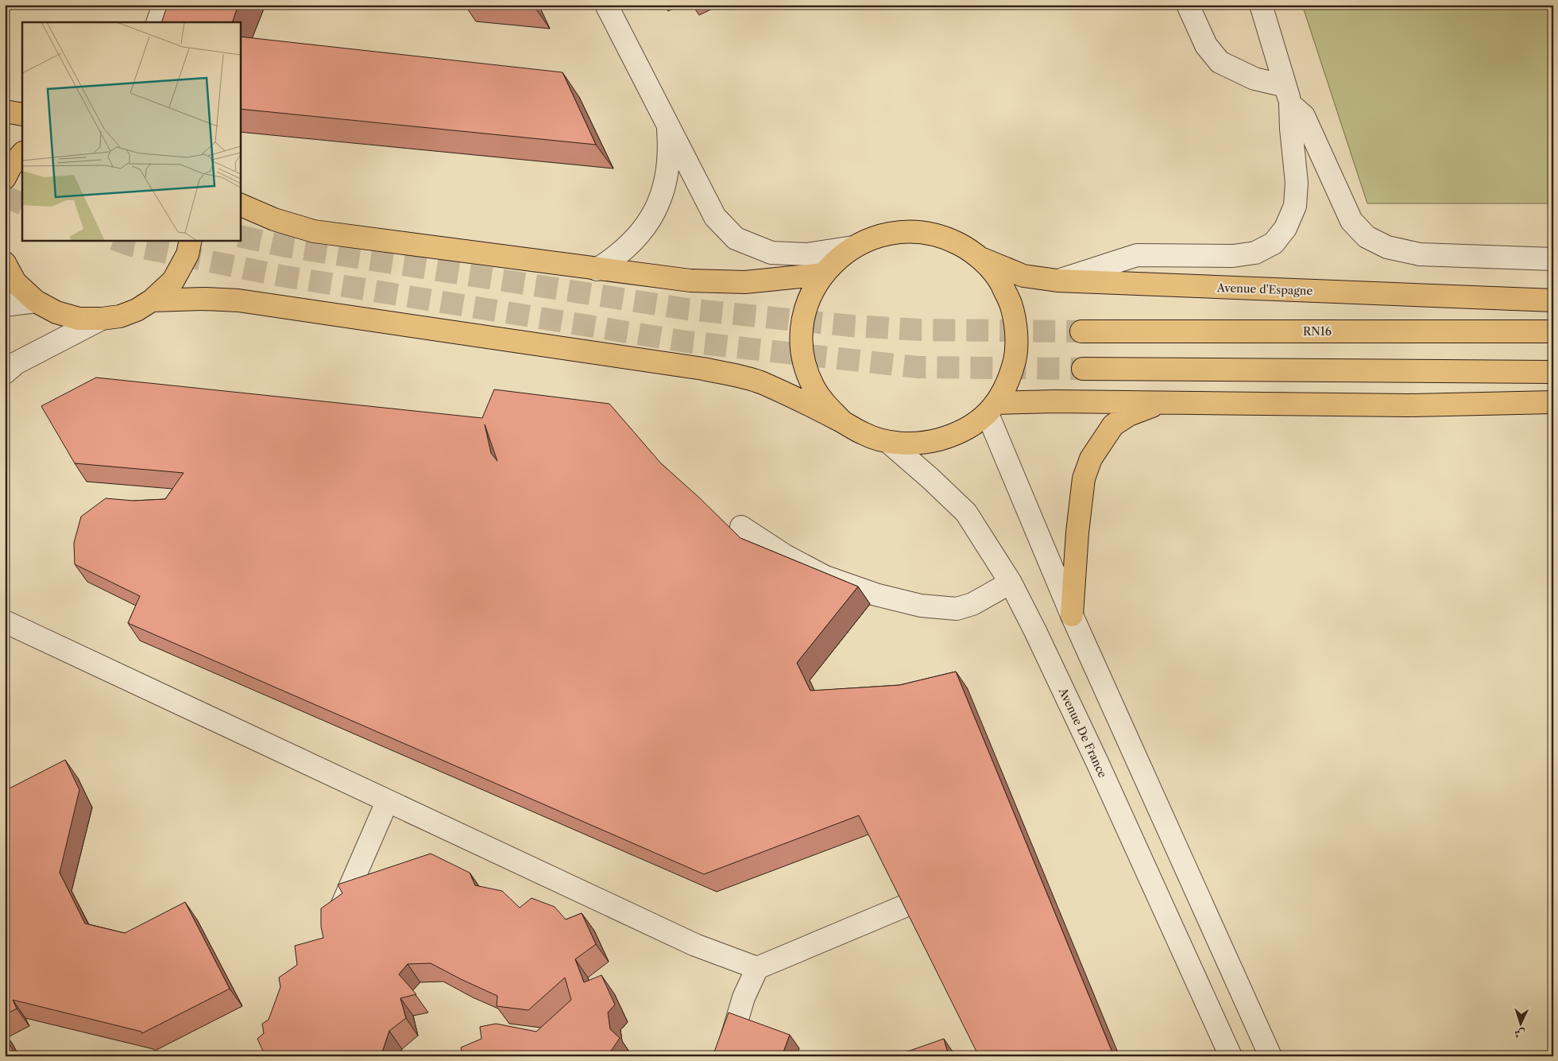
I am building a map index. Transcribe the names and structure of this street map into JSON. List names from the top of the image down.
{
  "streets": {
    "main road": ["Avenue d'Espagne", "RN16"],
    "street": ["Avenue De France"]
  },
  "north": "bottom"
}
